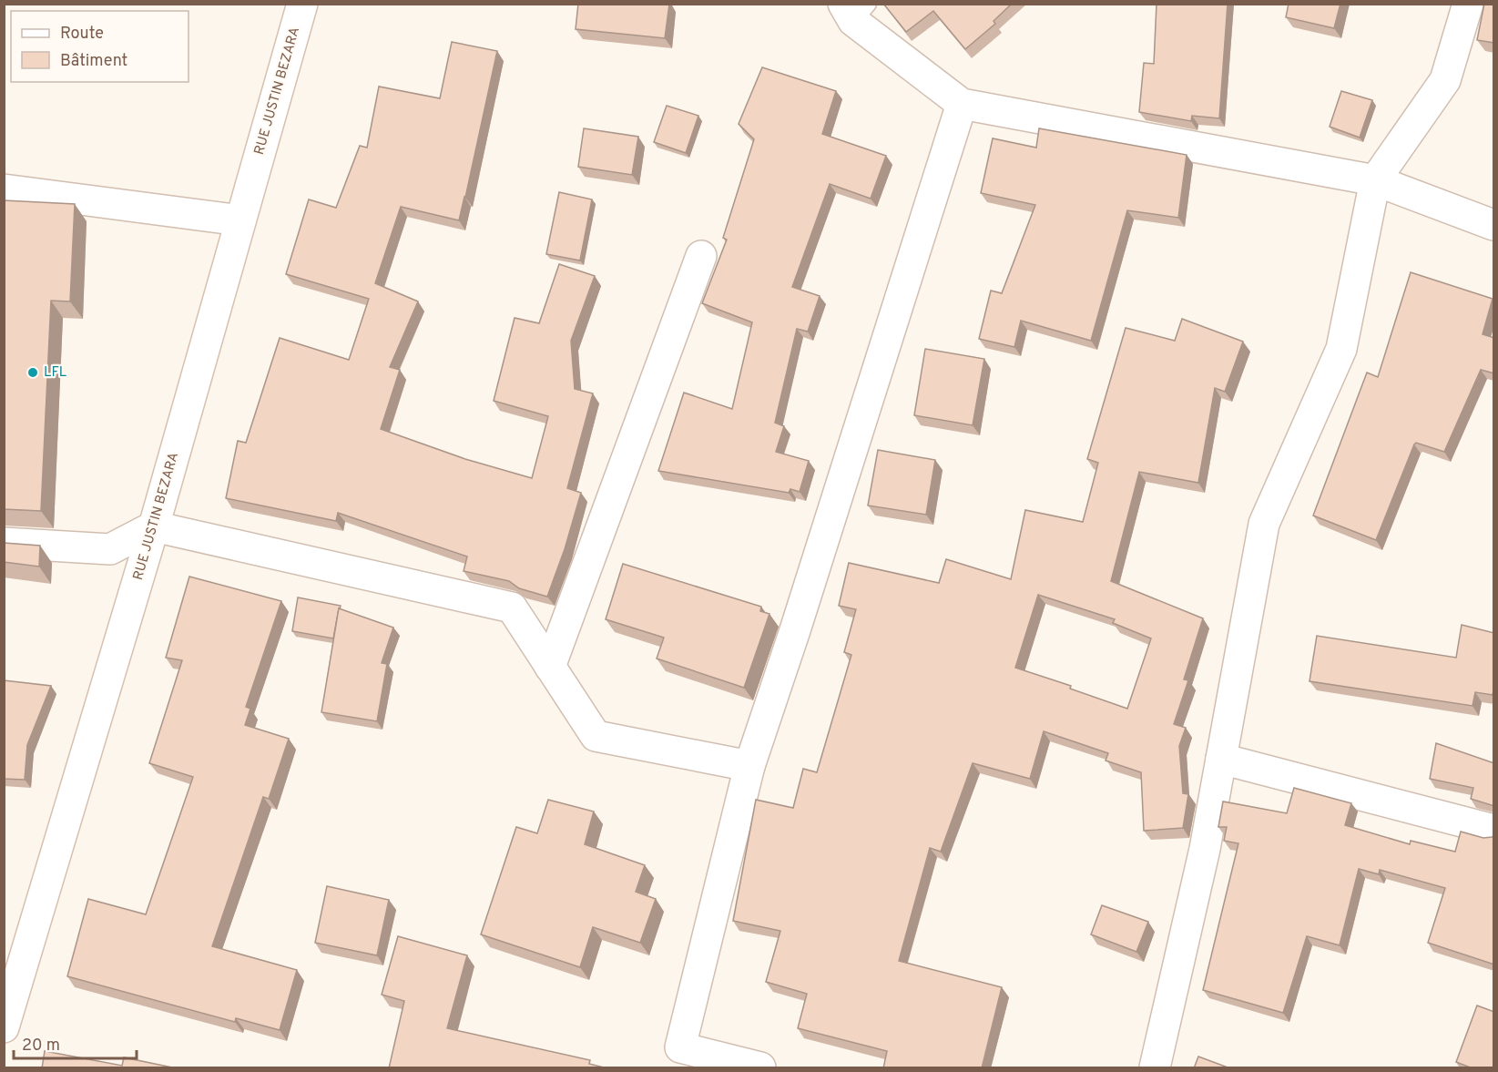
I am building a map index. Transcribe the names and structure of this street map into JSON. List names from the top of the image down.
{
  "streets": {
    "street": ["RUE JUSTIN BEZARA"]
  },
  "places": ["LFL"],
  "legend": ["Route", "Bâtiment"],
  "scale_bar": "20 m"
}
